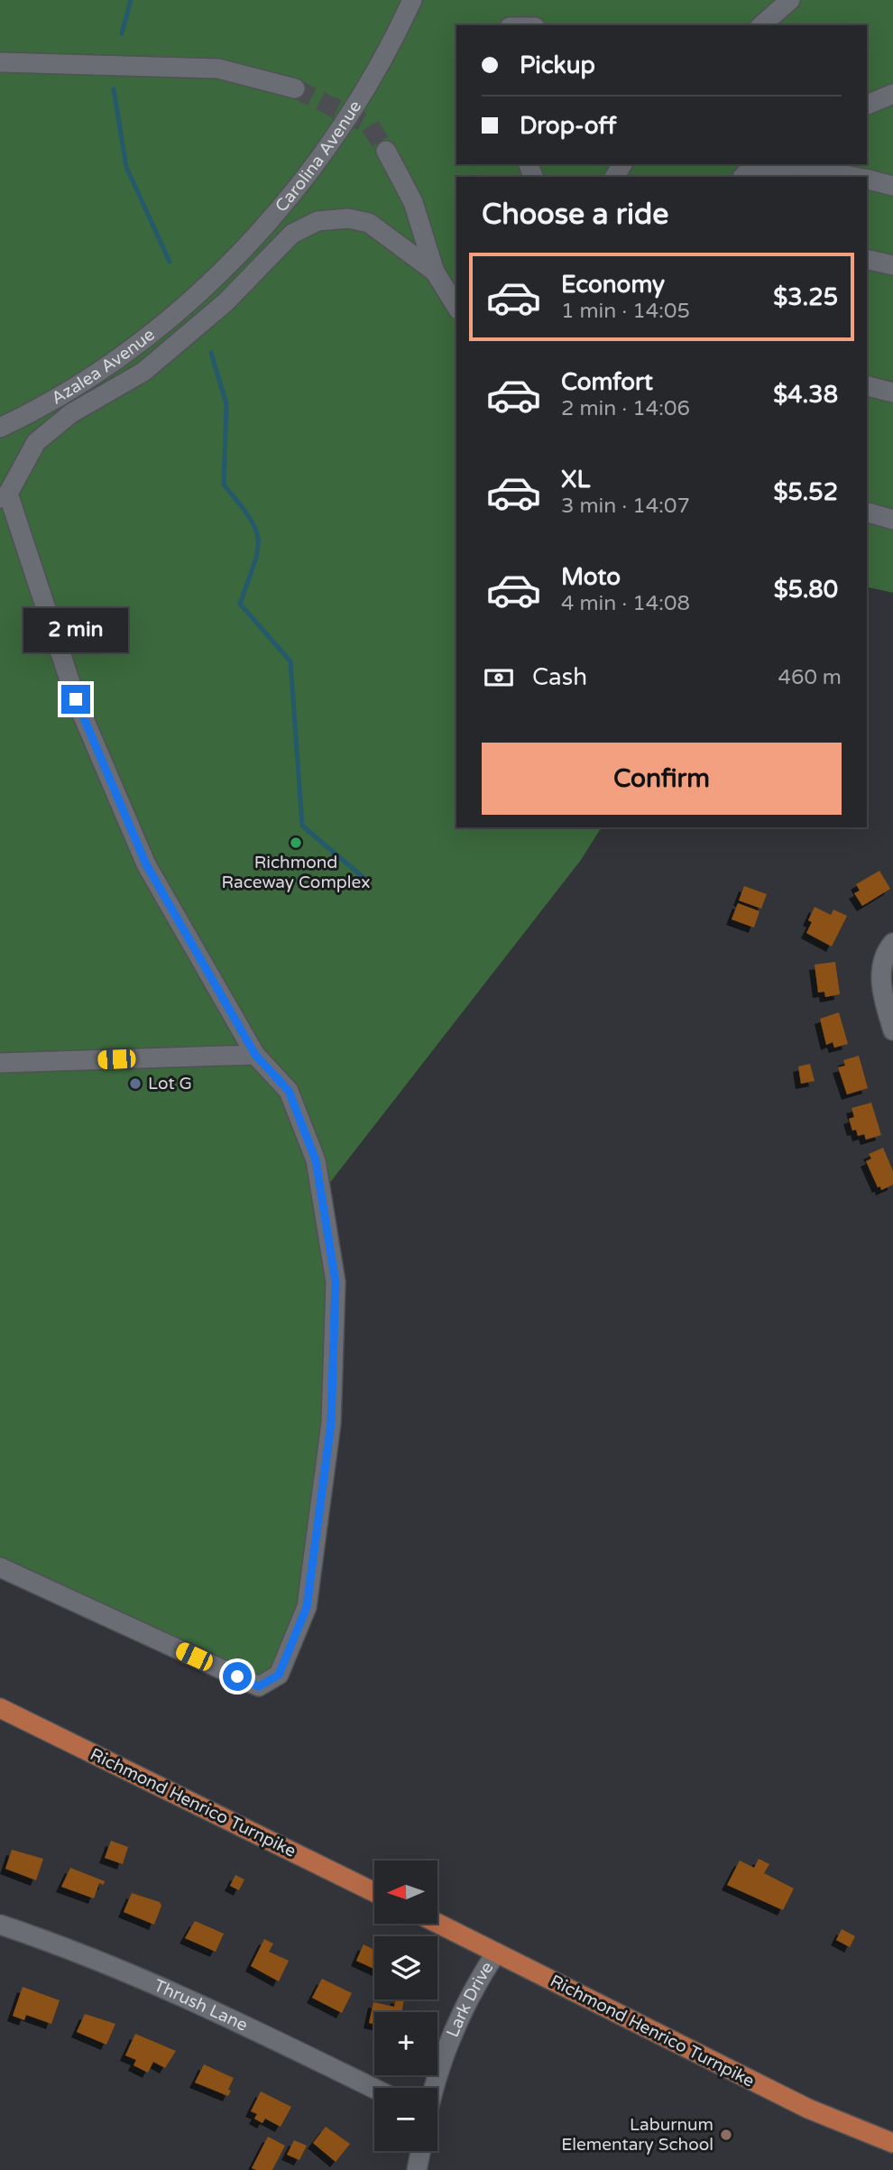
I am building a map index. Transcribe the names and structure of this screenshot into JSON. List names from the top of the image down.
{
  "streets": {
    "main road": ["Richmond Henrico Turnpike"],
    "street": [
      "Carolina Avenue",
      "Azalea Avenue",
      "Lark Drive",
      "Thrush Lane"
    ]
  },
  "crossings": [
    ["Carolina Avenue", "Azalea Avenue"],
    ["Richmond Henrico Turnpike", "Lark Drive"]
  ],
  "places": ["Richmond Raceway Complex", "Lot G", "Laburnum Elementary School"],
  "north": "left",
  "page": {
    "banner": ["Pickup", "Drop-off"],
    "heading": "Choose a ride",
    "list": [
      {
        "name": "Economy",
        "note": "1 min · 14:05",
        "value": "$3.25"
      },
      {
        "name": "Comfort",
        "note": "2 min · 14:06",
        "value": "$4.38"
      },
      {
        "name": "XL",
        "note": "3 min · 14:07",
        "value": "$5.52"
      },
      {
        "name": "Moto",
        "note": "4 min · 14:08",
        "value": "$5.80"
      }
    ],
    "bubble": "2 min",
    "pay": ["Cash", "460 m"],
    "buttons": "Confirm",
    "map_buttons": ["+", "−"]
  }
}
